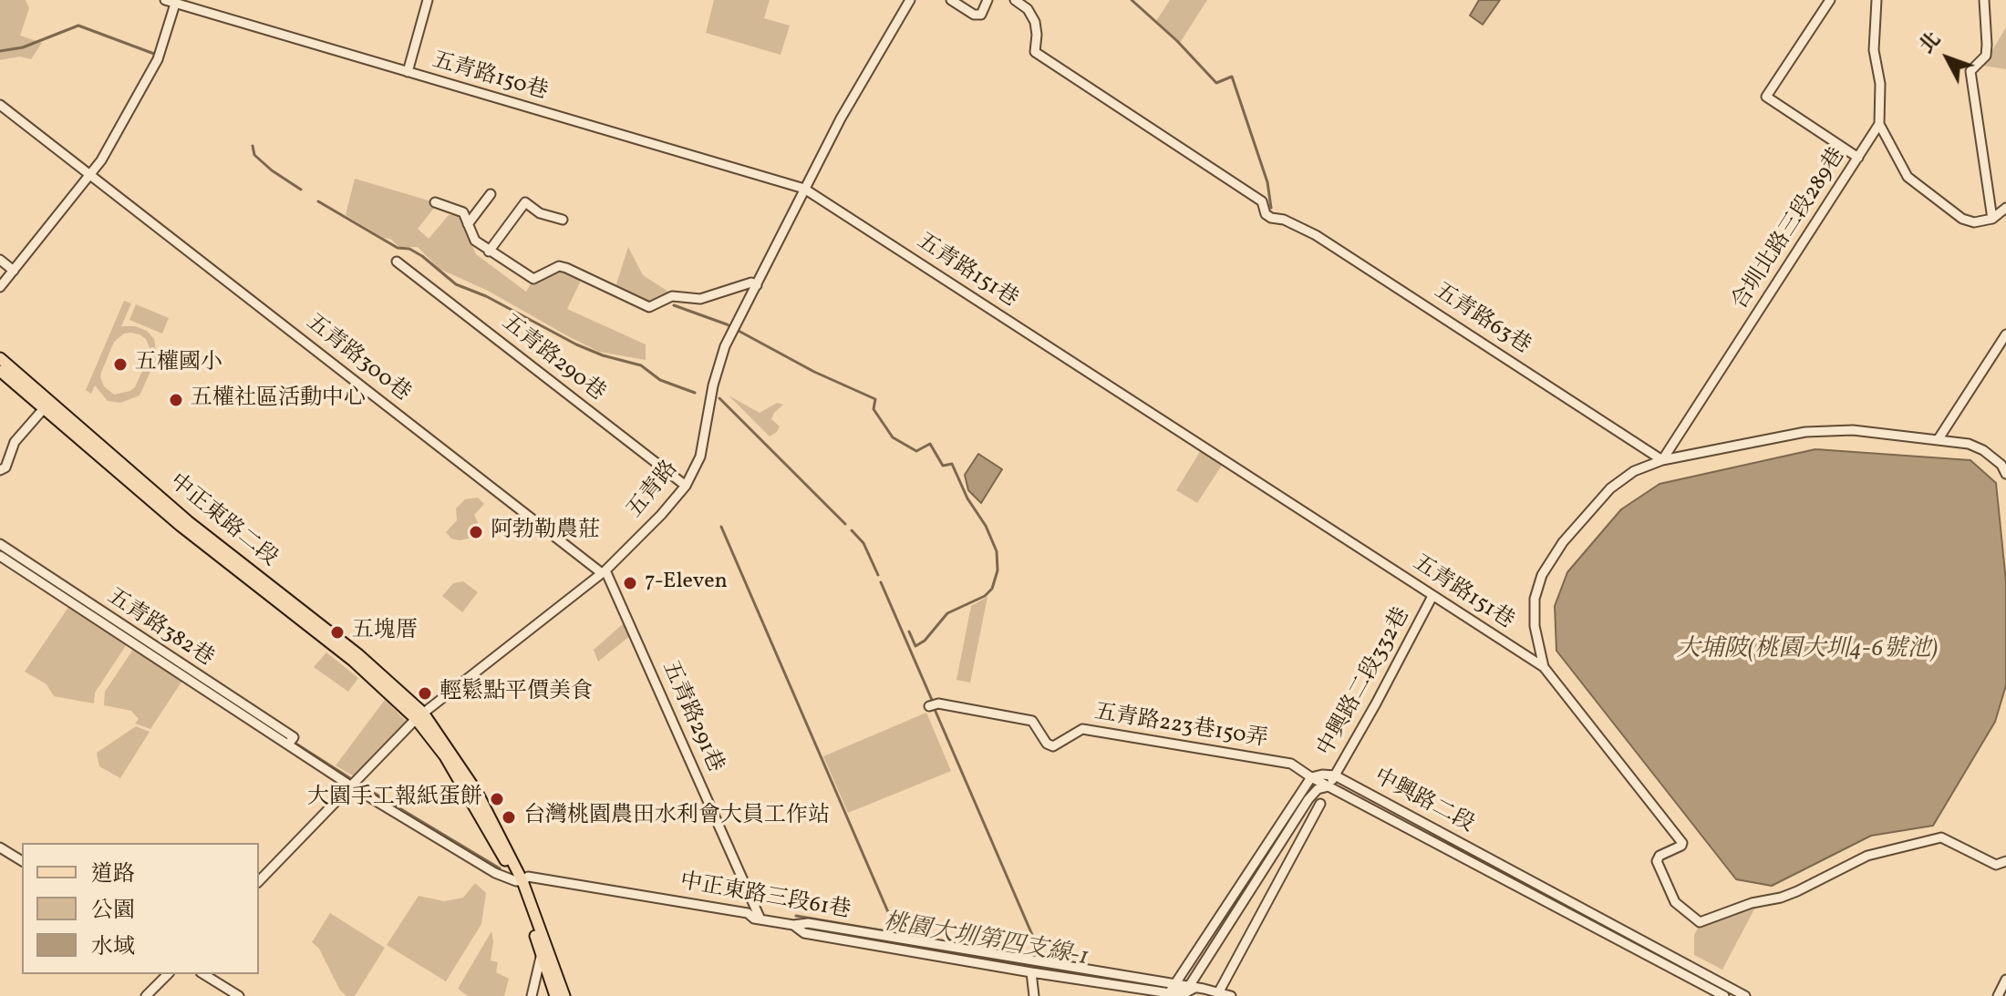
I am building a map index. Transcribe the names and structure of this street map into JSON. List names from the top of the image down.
{
  "streets": {
    "main road": ["中正東路二段"],
    "street": [
      "五青路150巷",
      "合圳北路三段289巷",
      "五青路151巷",
      "五青路63巷",
      "五青路300巷",
      "五青路290巷",
      "五青路",
      "五青路382巷",
      "中興路二段332巷",
      "五青路291巷",
      "五青路223巷150弄",
      "中興路二段",
      "中正東路三段61巷"
    ]
  },
  "crossings": [
    ["五青路150巷", "五青路151巷"],
    ["五青路150巷", "五青路"],
    ["合圳北路三段289巷", "五青路63巷"],
    ["五青路151巷", "五青路"],
    ["五青路151巷", "中興路二段332巷"],
    ["五青路300巷", "五青路"],
    ["五青路300巷", "五青路291巷"],
    ["五青路290巷", "五青路"],
    ["五青路", "中正東路二段"],
    ["五青路", "五青路382巷"],
    ["五青路", "五青路291巷"],
    ["中正東路二段", "五青路382巷"],
    ["中正東路二段", "中正東路三段61巷"],
    ["五青路382巷", "中正東路三段61巷"],
    ["中興路二段332巷", "中興路二段"],
    ["五青路291巷", "中正東路三段61巷"],
    ["五青路223巷150弄", "中興路二段"]
  ],
  "water": ["大埔陂(桃園大圳4-6號池)", "桃園大圳第四支線-1"],
  "places": [
    "五權國小",
    "五權社區活動中心",
    "阿勃勒農莊",
    "7-Eleven",
    "五塊厝",
    "輕鬆點平價美食",
    "大園手工報紙蛋餅",
    "台灣桃園農田水利會大員工作站"
  ],
  "legend": ["道路", "公園", "水域"],
  "north": "top left"
}
